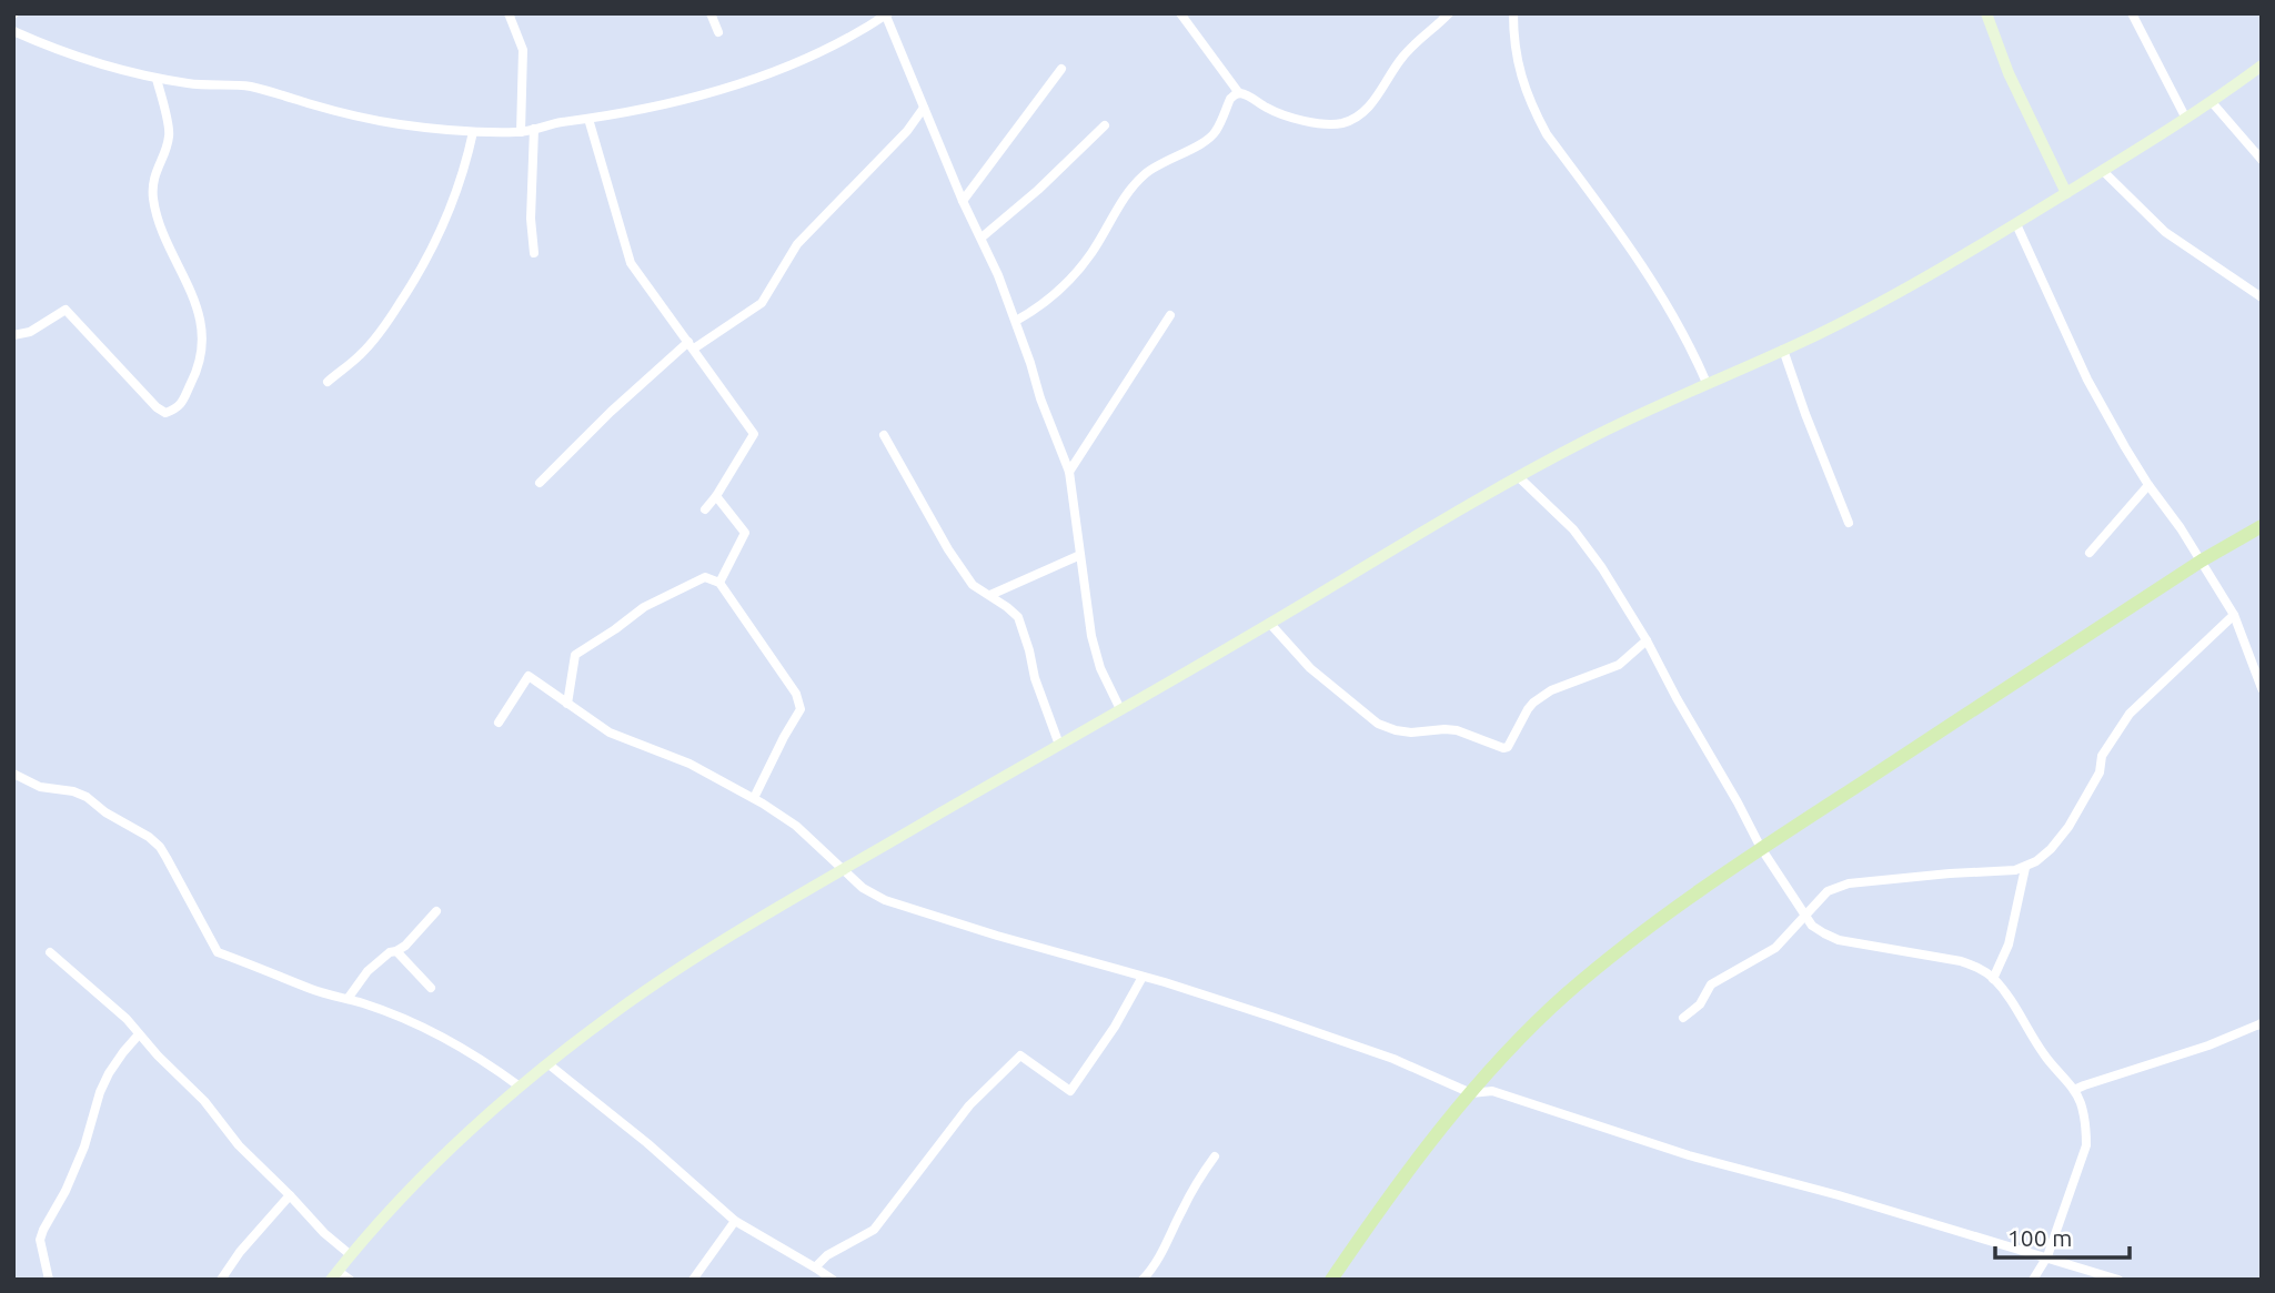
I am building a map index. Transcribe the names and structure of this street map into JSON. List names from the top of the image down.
{
  "scale_bar": "100 m"
}
